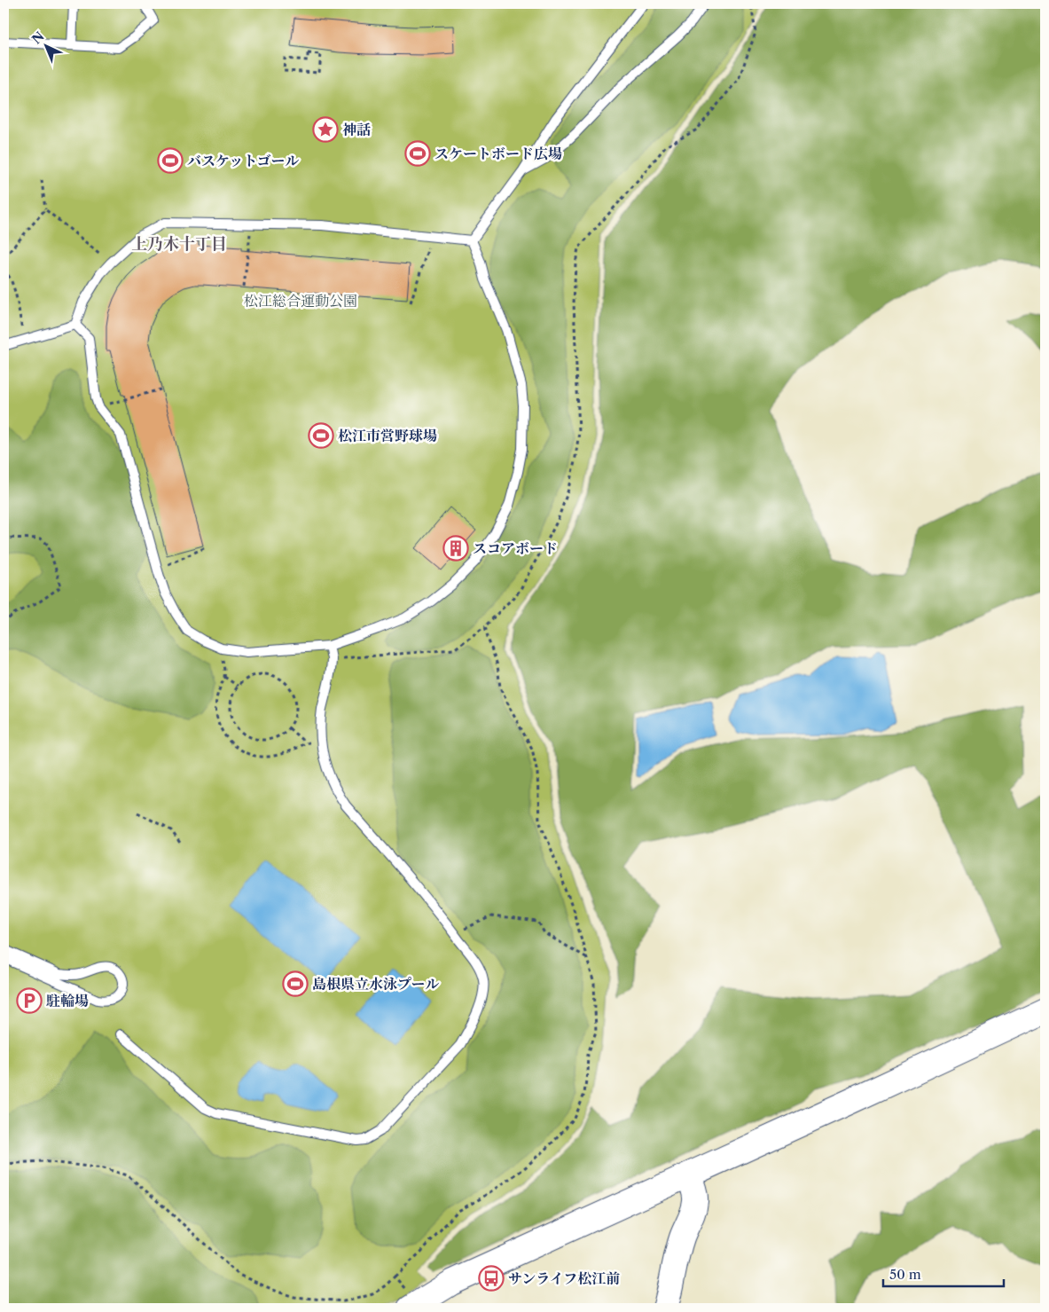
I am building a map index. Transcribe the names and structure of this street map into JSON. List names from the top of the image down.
{
  "districts": ["上乃木十丁目"],
  "parks": ["松江総合運動公園"],
  "places": {
    "place": ["神話"],
    "sports": [
      "スケートボード広場",
      "バスケットゴール",
      "松江市営野球場",
      "島根県立水泳プール"
    ],
    "building": ["スコアボード"],
    "parking": ["駐輪場"],
    "bus stop": ["サンライフ松江前"]
  },
  "scale_bar": "50 m",
  "north": "top left"
}
